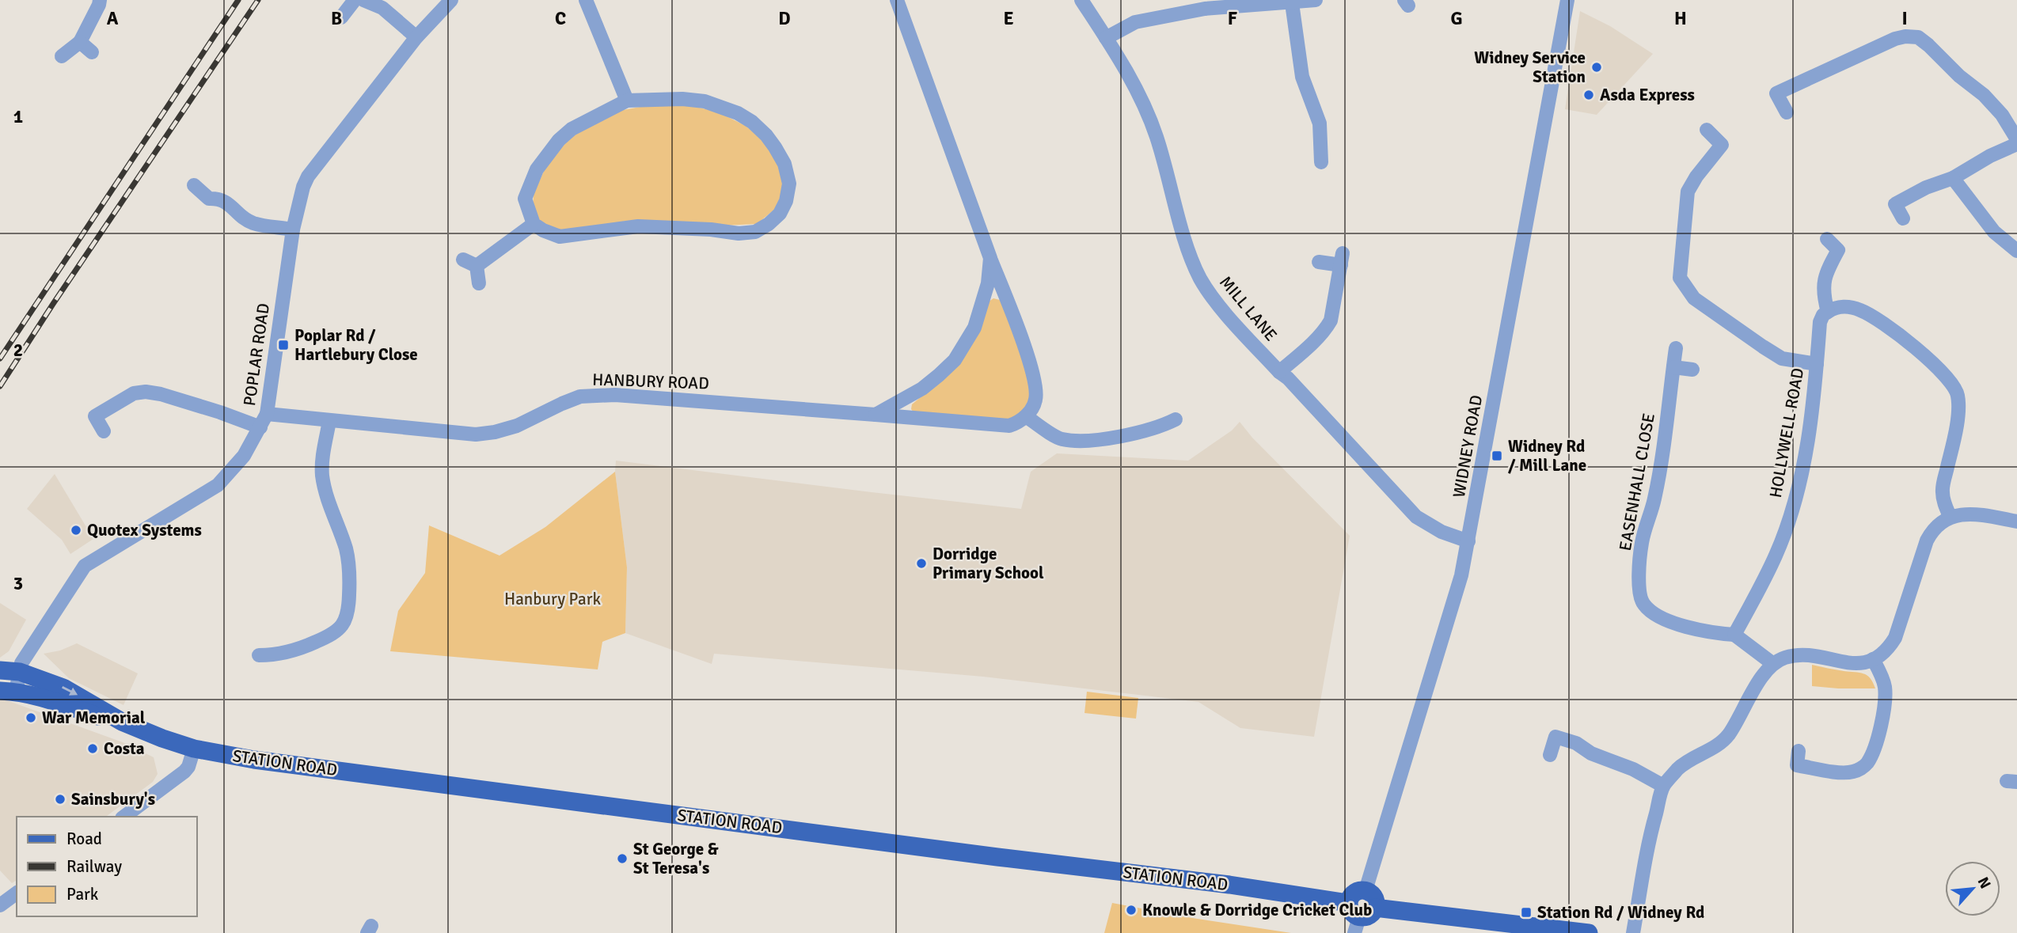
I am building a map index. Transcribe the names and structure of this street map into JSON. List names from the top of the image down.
{
  "streets": {
    "main road": ["STATION ROAD"],
    "street": [
      "MILL LANE",
      "POPLAR ROAD",
      "HANBURY ROAD",
      "HOLLYWELL ROAD",
      "WIDNEY ROAD",
      "EASENHALL CLOSE"
    ]
  },
  "crossings": [
    ["MILL LANE", "WIDNEY ROAD"],
    ["POPLAR ROAD", "HANBURY ROAD"],
    ["POPLAR ROAD", "STATION ROAD"],
    ["HOLLYWELL ROAD", "EASENHALL CLOSE"]
  ],
  "parks": ["Hanbury Park"],
  "places": {
    "other": [
      "Widney Service Station",
      "Asda Express",
      "Quotex Systems",
      "Dorridge Primary School",
      "War Memorial",
      "Costa",
      "Sainsbury's",
      "St George & St Teresa's",
      "Knowle & Dorridge Cricket Club"
    ],
    "transit": ["Poplar Rd / Hartlebury Close", "Widney Rd / Mill Lane", "Station Rd / Widney Rd"]
  },
  "legend": ["Road", "Railway", "Park"],
  "north": "top right",
  "grid": {
    "columns": [
      "A",
      "B",
      "C",
      "D",
      "E",
      "F",
      "G",
      "H",
      "I"
    ],
    "rows": ["1", "2", "3"]
  }
}
